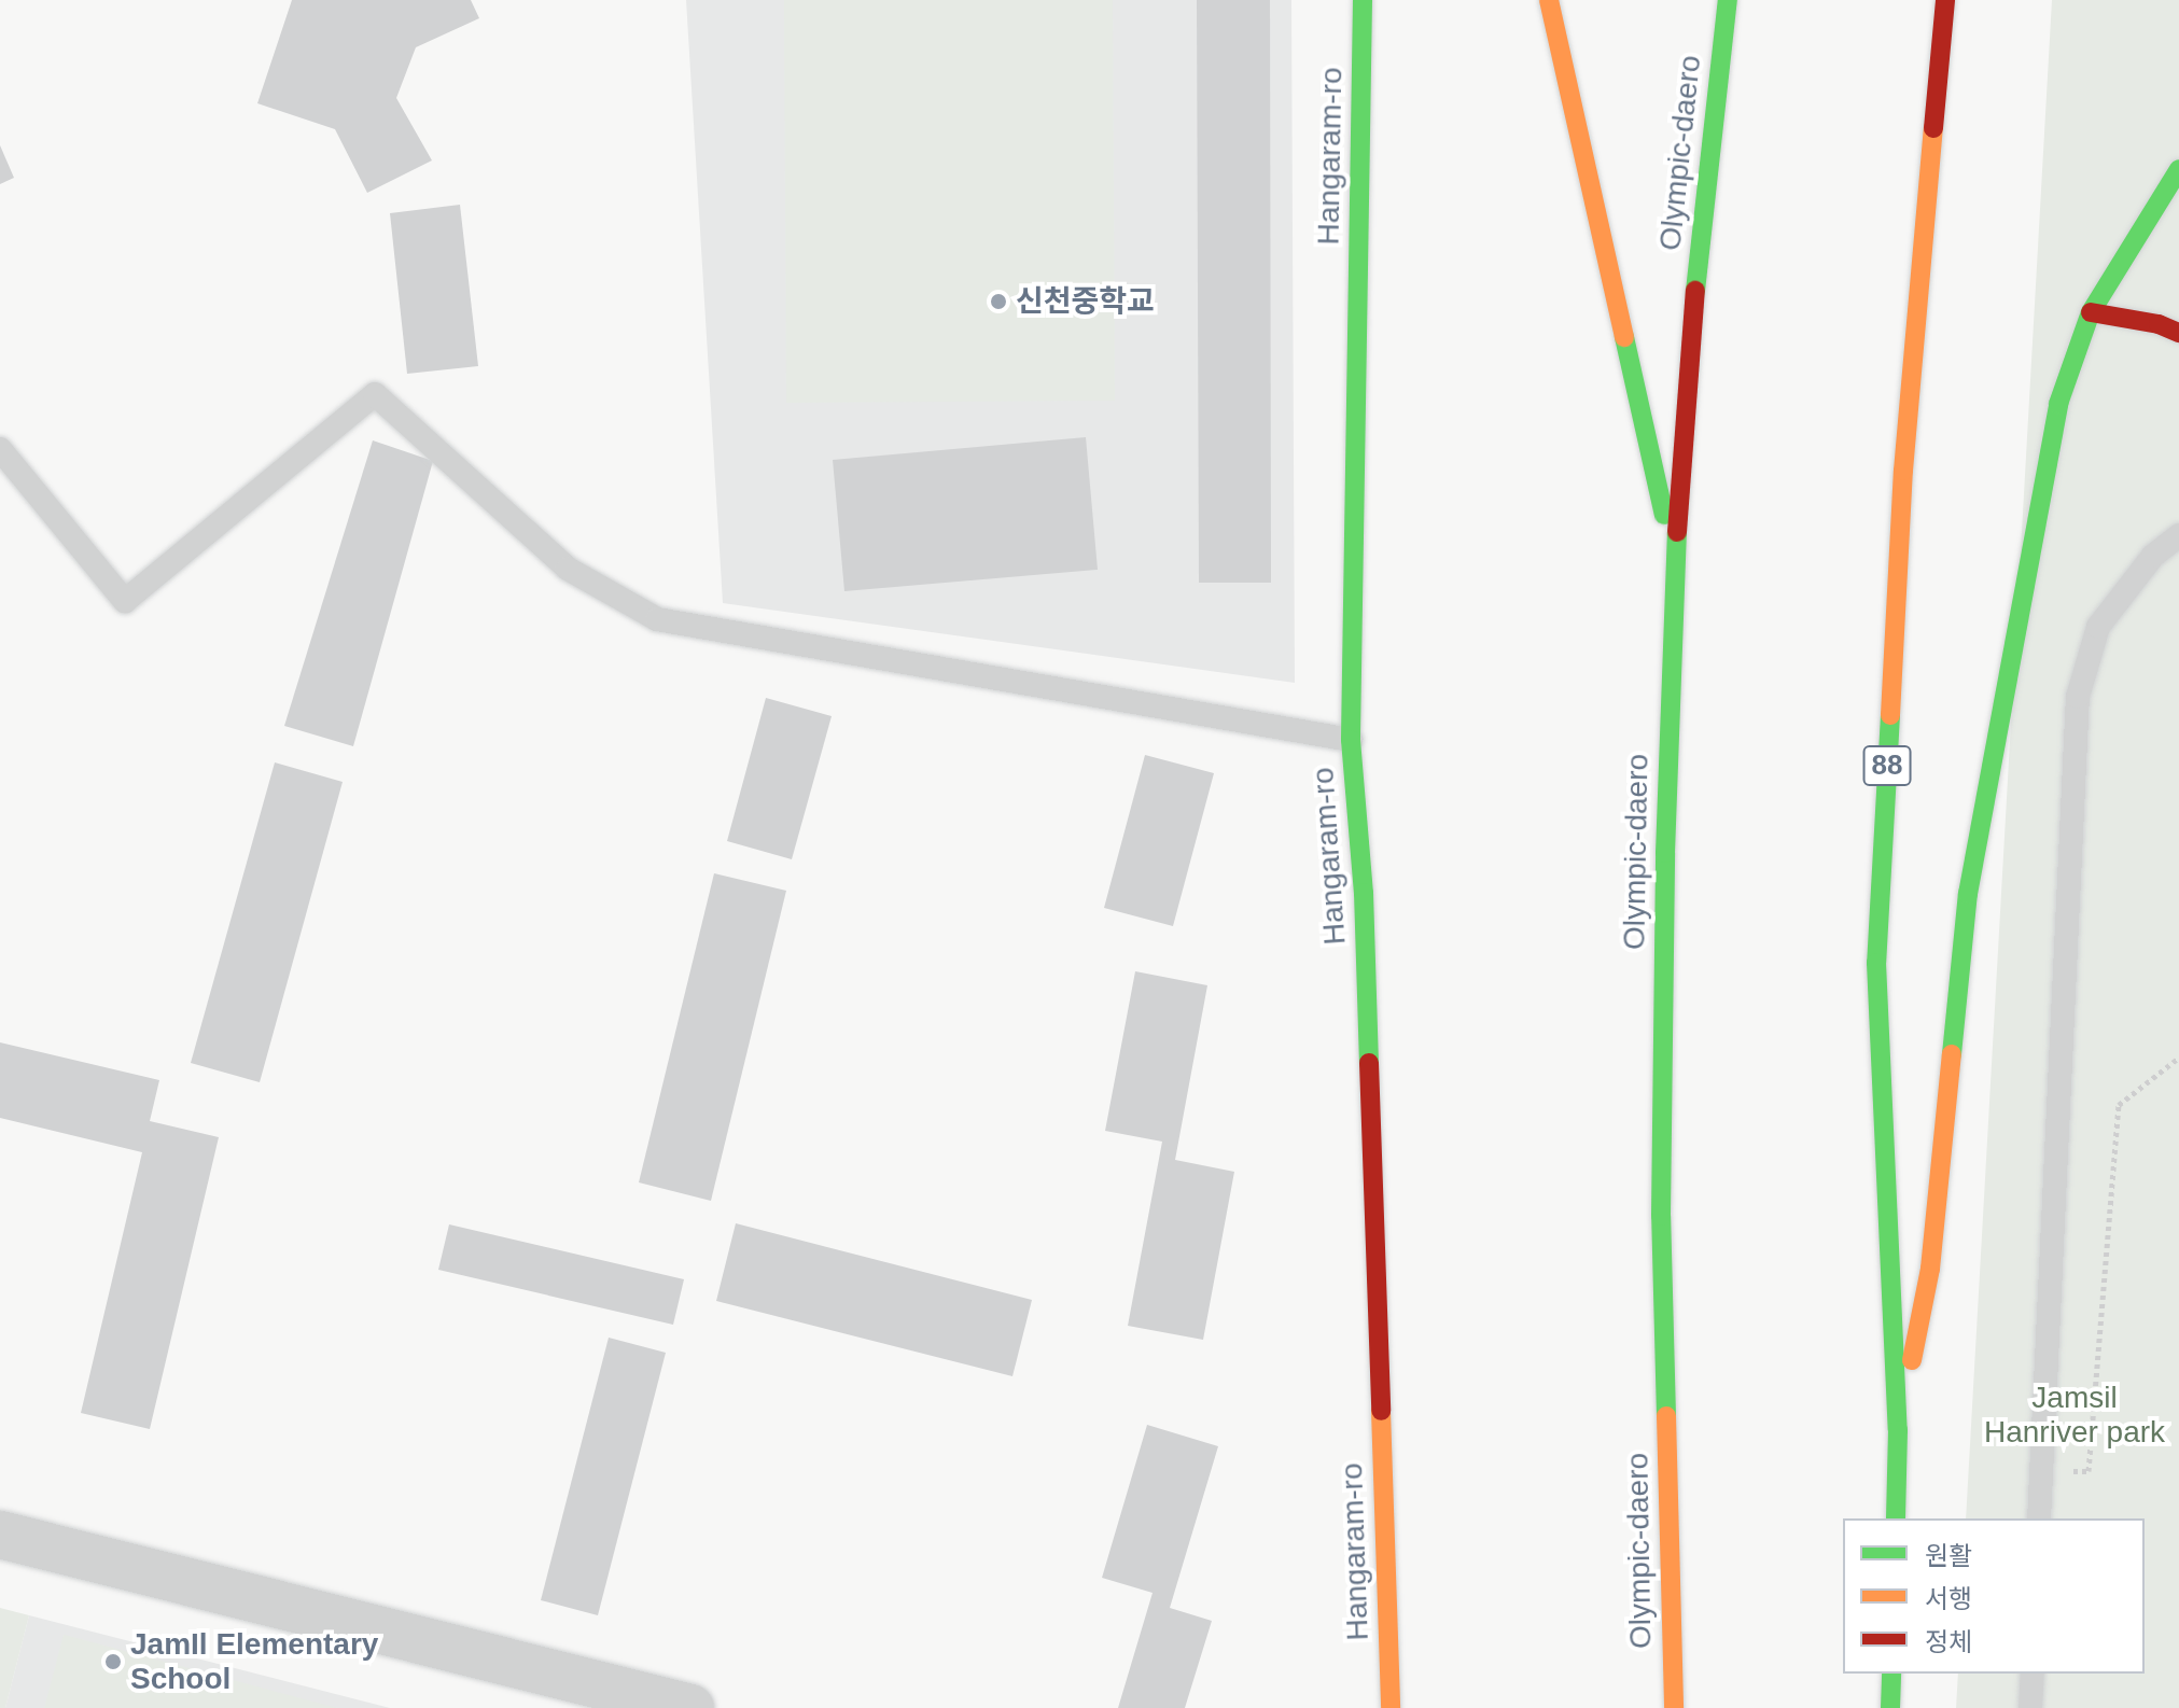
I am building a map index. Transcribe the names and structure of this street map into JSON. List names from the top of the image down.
{
  "streets": {
    "main road": ["Olympic-daero", "Hangaram-ro", "88"]
  },
  "parks": ["Jamsil Hanriver park"],
  "places": ["신천중학교", "JamIl Elementary School"],
  "legend": ["원활", "서행", "정체"]
}
